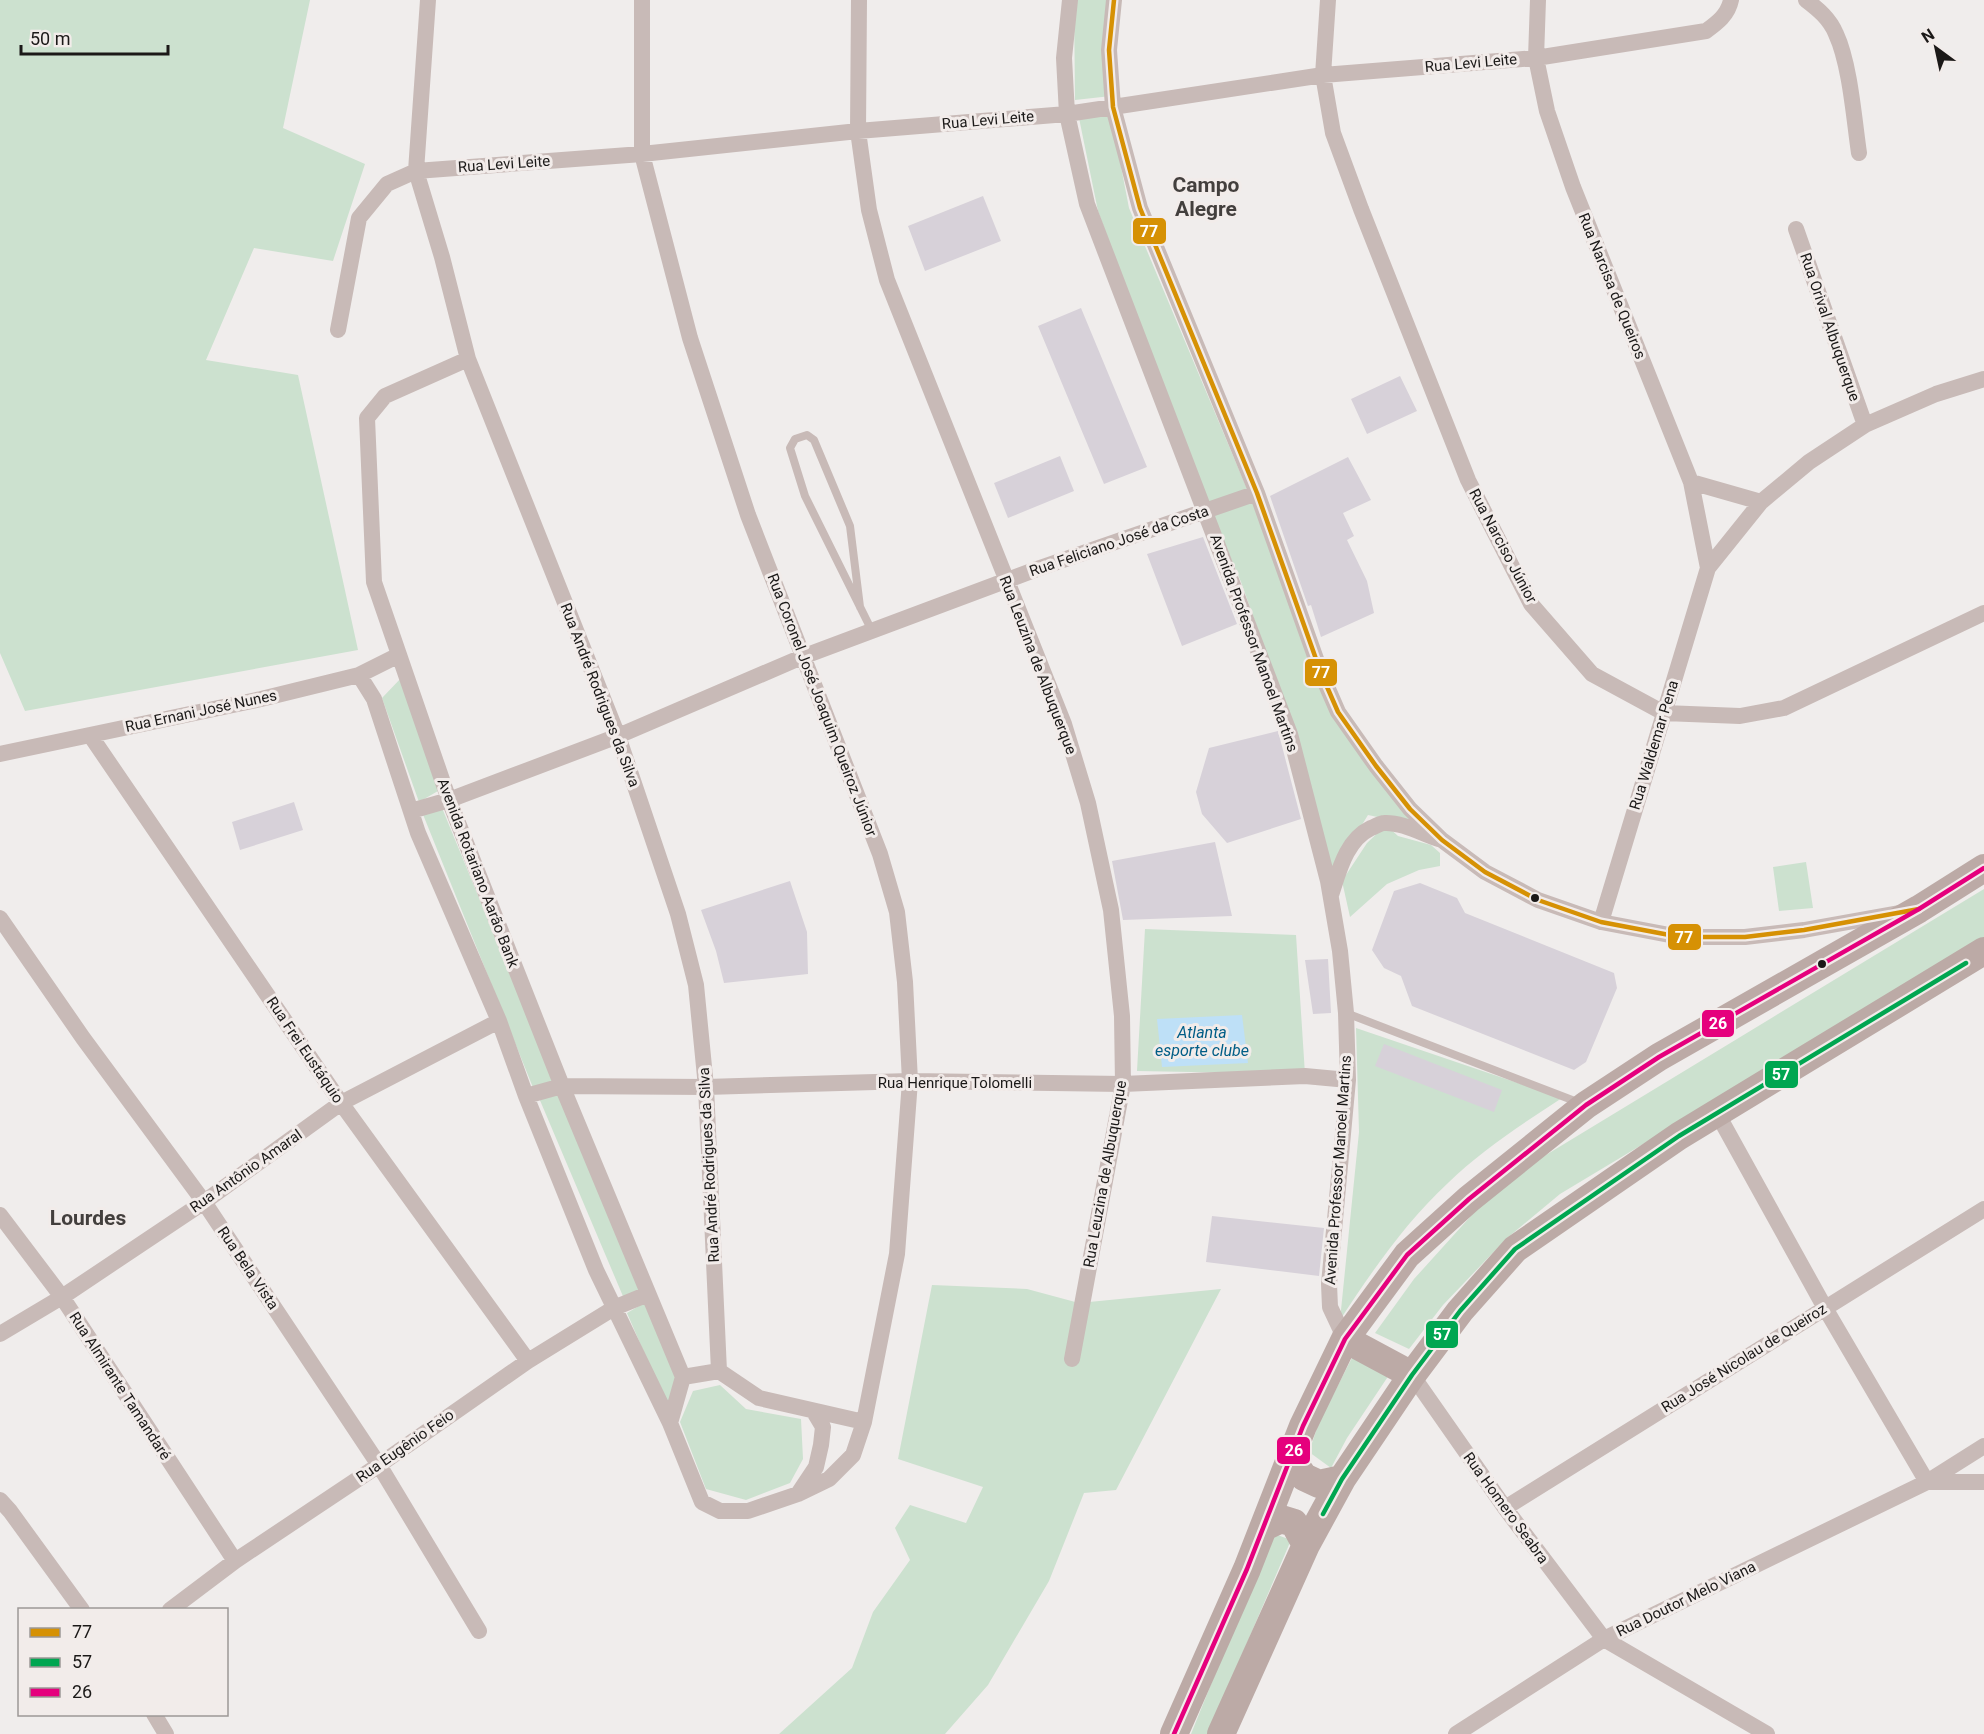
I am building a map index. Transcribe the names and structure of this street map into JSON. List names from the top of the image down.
{
  "streets": {
    "street": [
      "Rua Levi Leite",
      "Rua Narcisa de Queiros",
      "Rua Orival Albuquerque",
      "Rua Feliciano José da Costa",
      "Rua Narciso Júnior",
      "Avenida Professor Manoel Martins",
      "Rua Leuzina de Albuquerque",
      "Rua André Rodrigues da Silva",
      "Rua Coronel José Joaquim Queiroz Júnior",
      "Rua Ernani José Nunes",
      "Rua Waldemar Pena",
      "Avenida Rotariano Aarão Bank",
      "Rua Frei Eustáquio",
      "Rua Henrique Tolomelli",
      "Rua Antônio Amaral",
      "Rua Bela Vista",
      "Rua José Nicolau de Queiroz",
      "Rua Almirante Tamandaré",
      "Rua Eugênio Feio",
      "Rua Homero Seabra",
      "Rua Doutor Melo Viana"
    ]
  },
  "crossings": [
    ["Rua Levi Leite", "Rua Narcisa de Queiros"],
    ["Rua Levi Leite", "Rua Narciso Júnior"],
    ["Rua Levi Leite", "Avenida Professor Manoel Martins"],
    ["Rua Levi Leite", "Rua Leuzina de Albuquerque"],
    ["Rua Levi Leite", "Rua André Rodrigues da Silva"],
    ["Rua Levi Leite", "Rua Coronel José Joaquim Queiroz Júnior"],
    ["Rua Narcisa de Queiros", "Rua Waldemar Pena"],
    ["Rua Feliciano José da Costa", "Avenida Professor Manoel Martins"],
    ["Rua Feliciano José da Costa", "Rua Leuzina de Albuquerque"],
    ["Rua Feliciano José da Costa", "Rua André Rodrigues da Silva"],
    ["Rua Feliciano José da Costa", "Rua Coronel José Joaquim Queiroz Júnior"],
    ["Rua Feliciano José da Costa", "Avenida Rotariano Aarão Bank"],
    ["Rua Narciso Júnior", "Rua Waldemar Pena"],
    ["Avenida Professor Manoel Martins", "Rua Henrique Tolomelli"],
    ["Rua Leuzina de Albuquerque", "Rua Henrique Tolomelli"],
    ["Rua André Rodrigues da Silva", "Rua Coronel José Joaquim Queiroz Júnior"],
    ["Rua André Rodrigues da Silva", "Avenida Rotariano Aarão Bank"],
    ["Rua André Rodrigues da Silva", "Rua Henrique Tolomelli"],
    ["Rua Coronel José Joaquim Queiroz Júnior", "Avenida Rotariano Aarão Bank"],
    ["Rua Coronel José Joaquim Queiroz Júnior", "Rua Henrique Tolomelli"],
    ["Rua Ernani José Nunes", "Avenida Rotariano Aarão Bank"],
    ["Rua Ernani José Nunes", "Rua Frei Eustáquio"],
    ["Avenida Rotariano Aarão Bank", "Rua Henrique Tolomelli"],
    ["Avenida Rotariano Aarão Bank", "Rua Eugênio Feio"],
    ["Rua Frei Eustáquio", "Rua Antônio Amaral"],
    ["Rua Frei Eustáquio", "Rua Eugênio Feio"],
    ["Rua Antônio Amaral", "Rua Bela Vista"],
    ["Rua Antônio Amaral", "Rua Almirante Tamandaré"],
    ["Rua Bela Vista", "Rua Eugênio Feio"],
    ["Rua José Nicolau de Queiroz", "Rua Homero Seabra"],
    ["Rua Almirante Tamandaré", "Rua Eugênio Feio"],
    ["Rua Homero Seabra", "Rua Doutor Melo Viana"]
  ],
  "districts": ["Campo Alegre", "Lourdes"],
  "water": ["Atlanta esporte clube"],
  "lines": ["transit line 77", "transit line 26", "transit line 57"],
  "legend": ["77", "57", "26"],
  "scale_bar": "50 m",
  "north": "top left"
}
